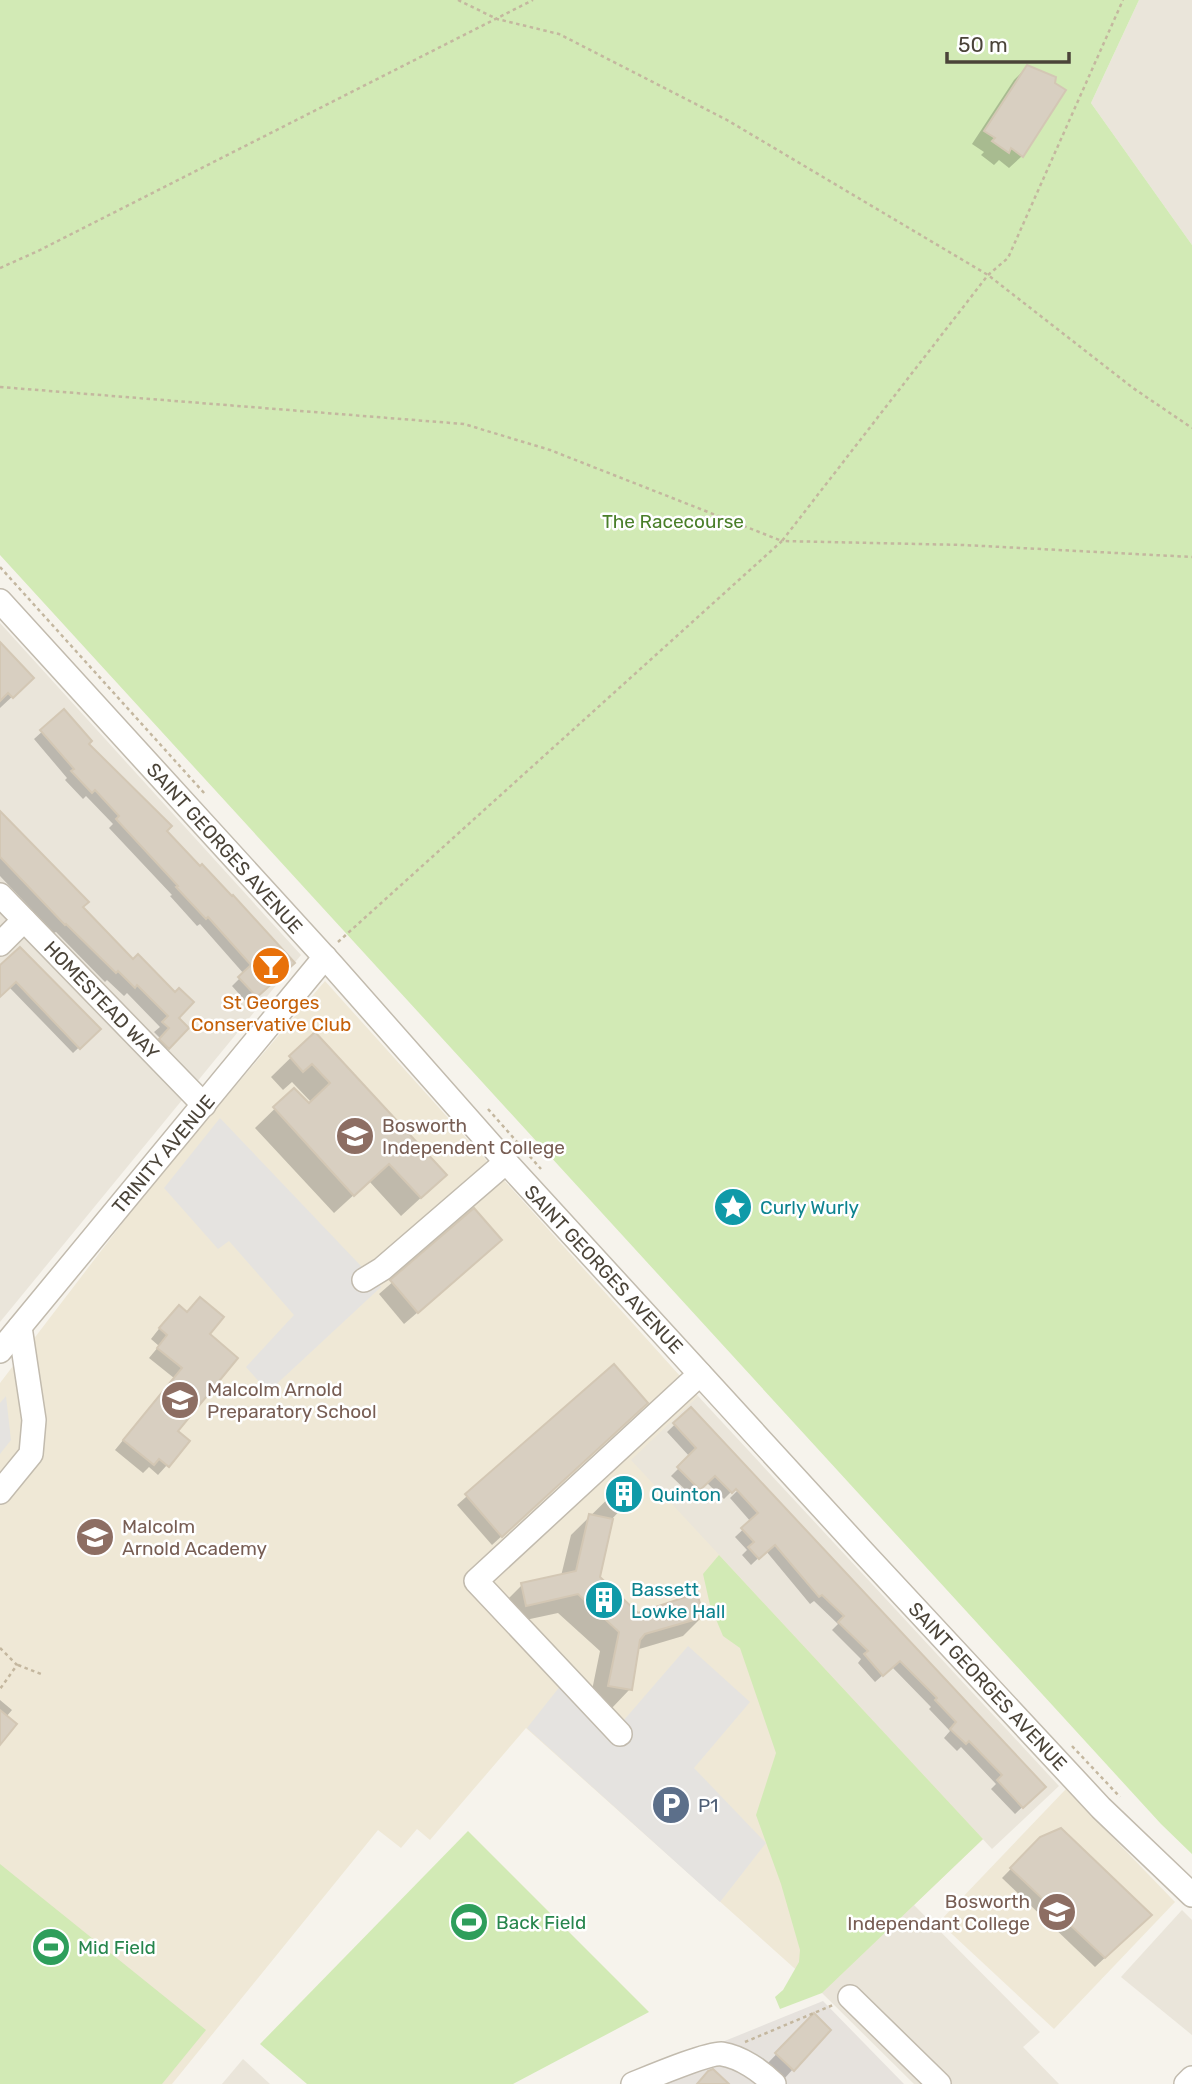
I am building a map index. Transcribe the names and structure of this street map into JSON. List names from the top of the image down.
{
  "streets": {
    "street": ["SAINT GEORGES AVENUE", "HOMESTEAD WAY", "TRINITY AVENUE"]
  },
  "crossings": [
    ["SAINT GEORGES AVENUE", "TRINITY AVENUE"],
    ["HOMESTEAD WAY", "TRINITY AVENUE"]
  ],
  "parks": ["The Racecourse"],
  "places": {
    "bar": ["St Georges Conservative Club"],
    "school or university": [
      "Bosworth Independent College",
      "Malcolm Arnold Preparatory School",
      "Malcolm Arnold Academy",
      "Bosworth Independant College"
    ],
    "place": ["Curly Wurly"],
    "building": ["Quinton", "Bassett Lowke Hall"],
    "parking": ["P1"],
    "sports": ["Back Field", "Mid Field"]
  },
  "scale_bar": "50 m"
}
